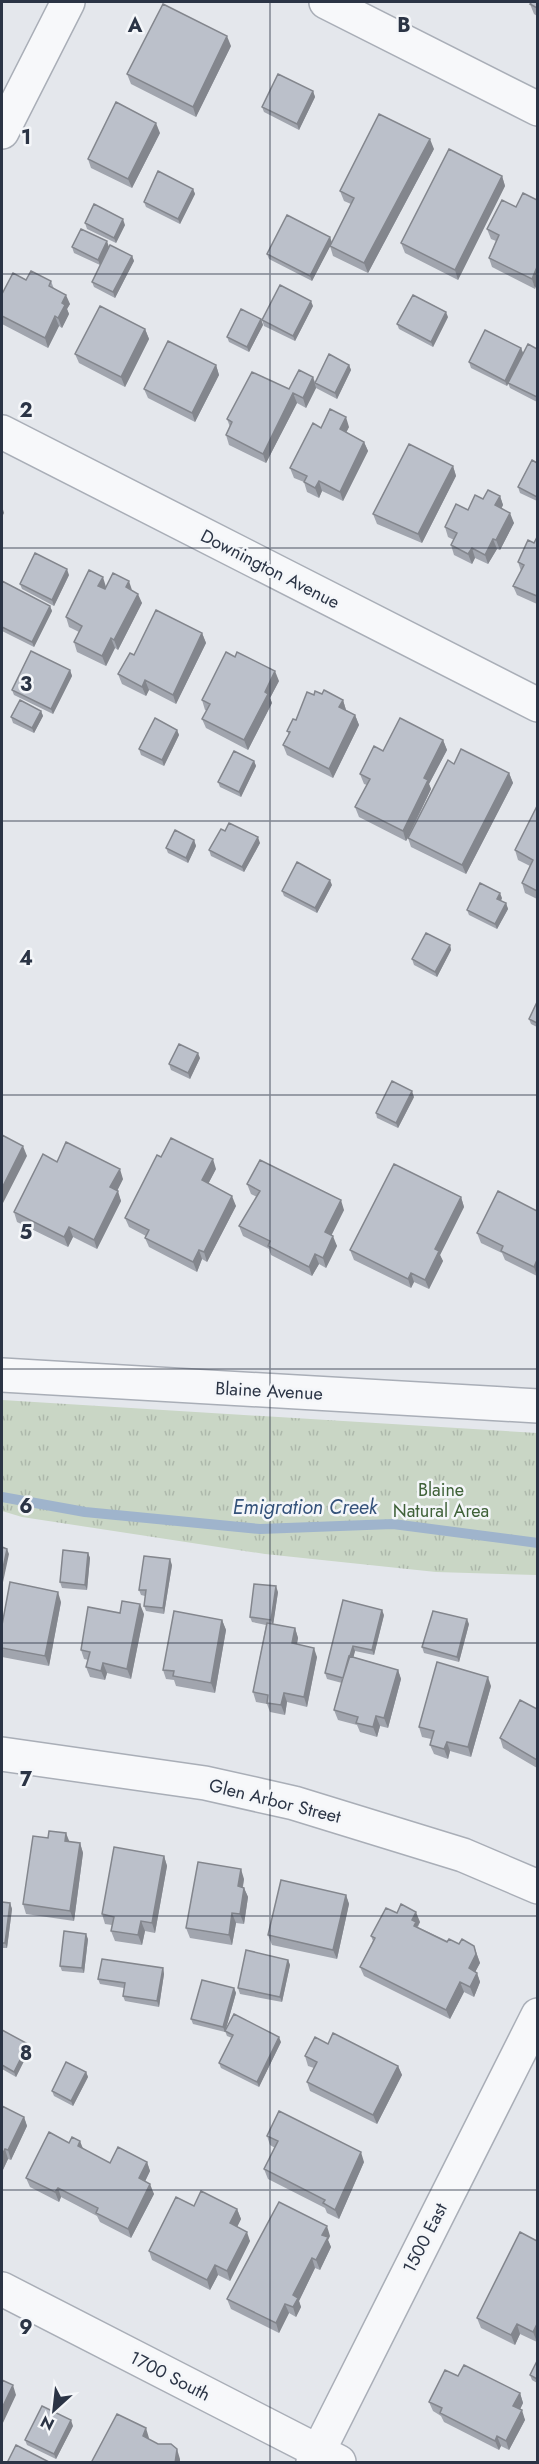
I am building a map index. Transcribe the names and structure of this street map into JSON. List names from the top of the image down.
{
  "streets": {
    "street": [
      "Downington Avenue",
      "Blaine Avenue",
      "Glen Arbor Street",
      "1500 East",
      "1700 South"
    ]
  },
  "crossings": [
    ["1500 East", "1700 South"]
  ],
  "water": ["Emigration Creek"],
  "parks": ["Blaine Natural Area"],
  "north": "bottom left",
  "grid": {
    "columns": ["A", "B"],
    "rows": [
      "1",
      "2",
      "3",
      "4",
      "5",
      "6",
      "7",
      "8",
      "9"
    ]
  }
}
